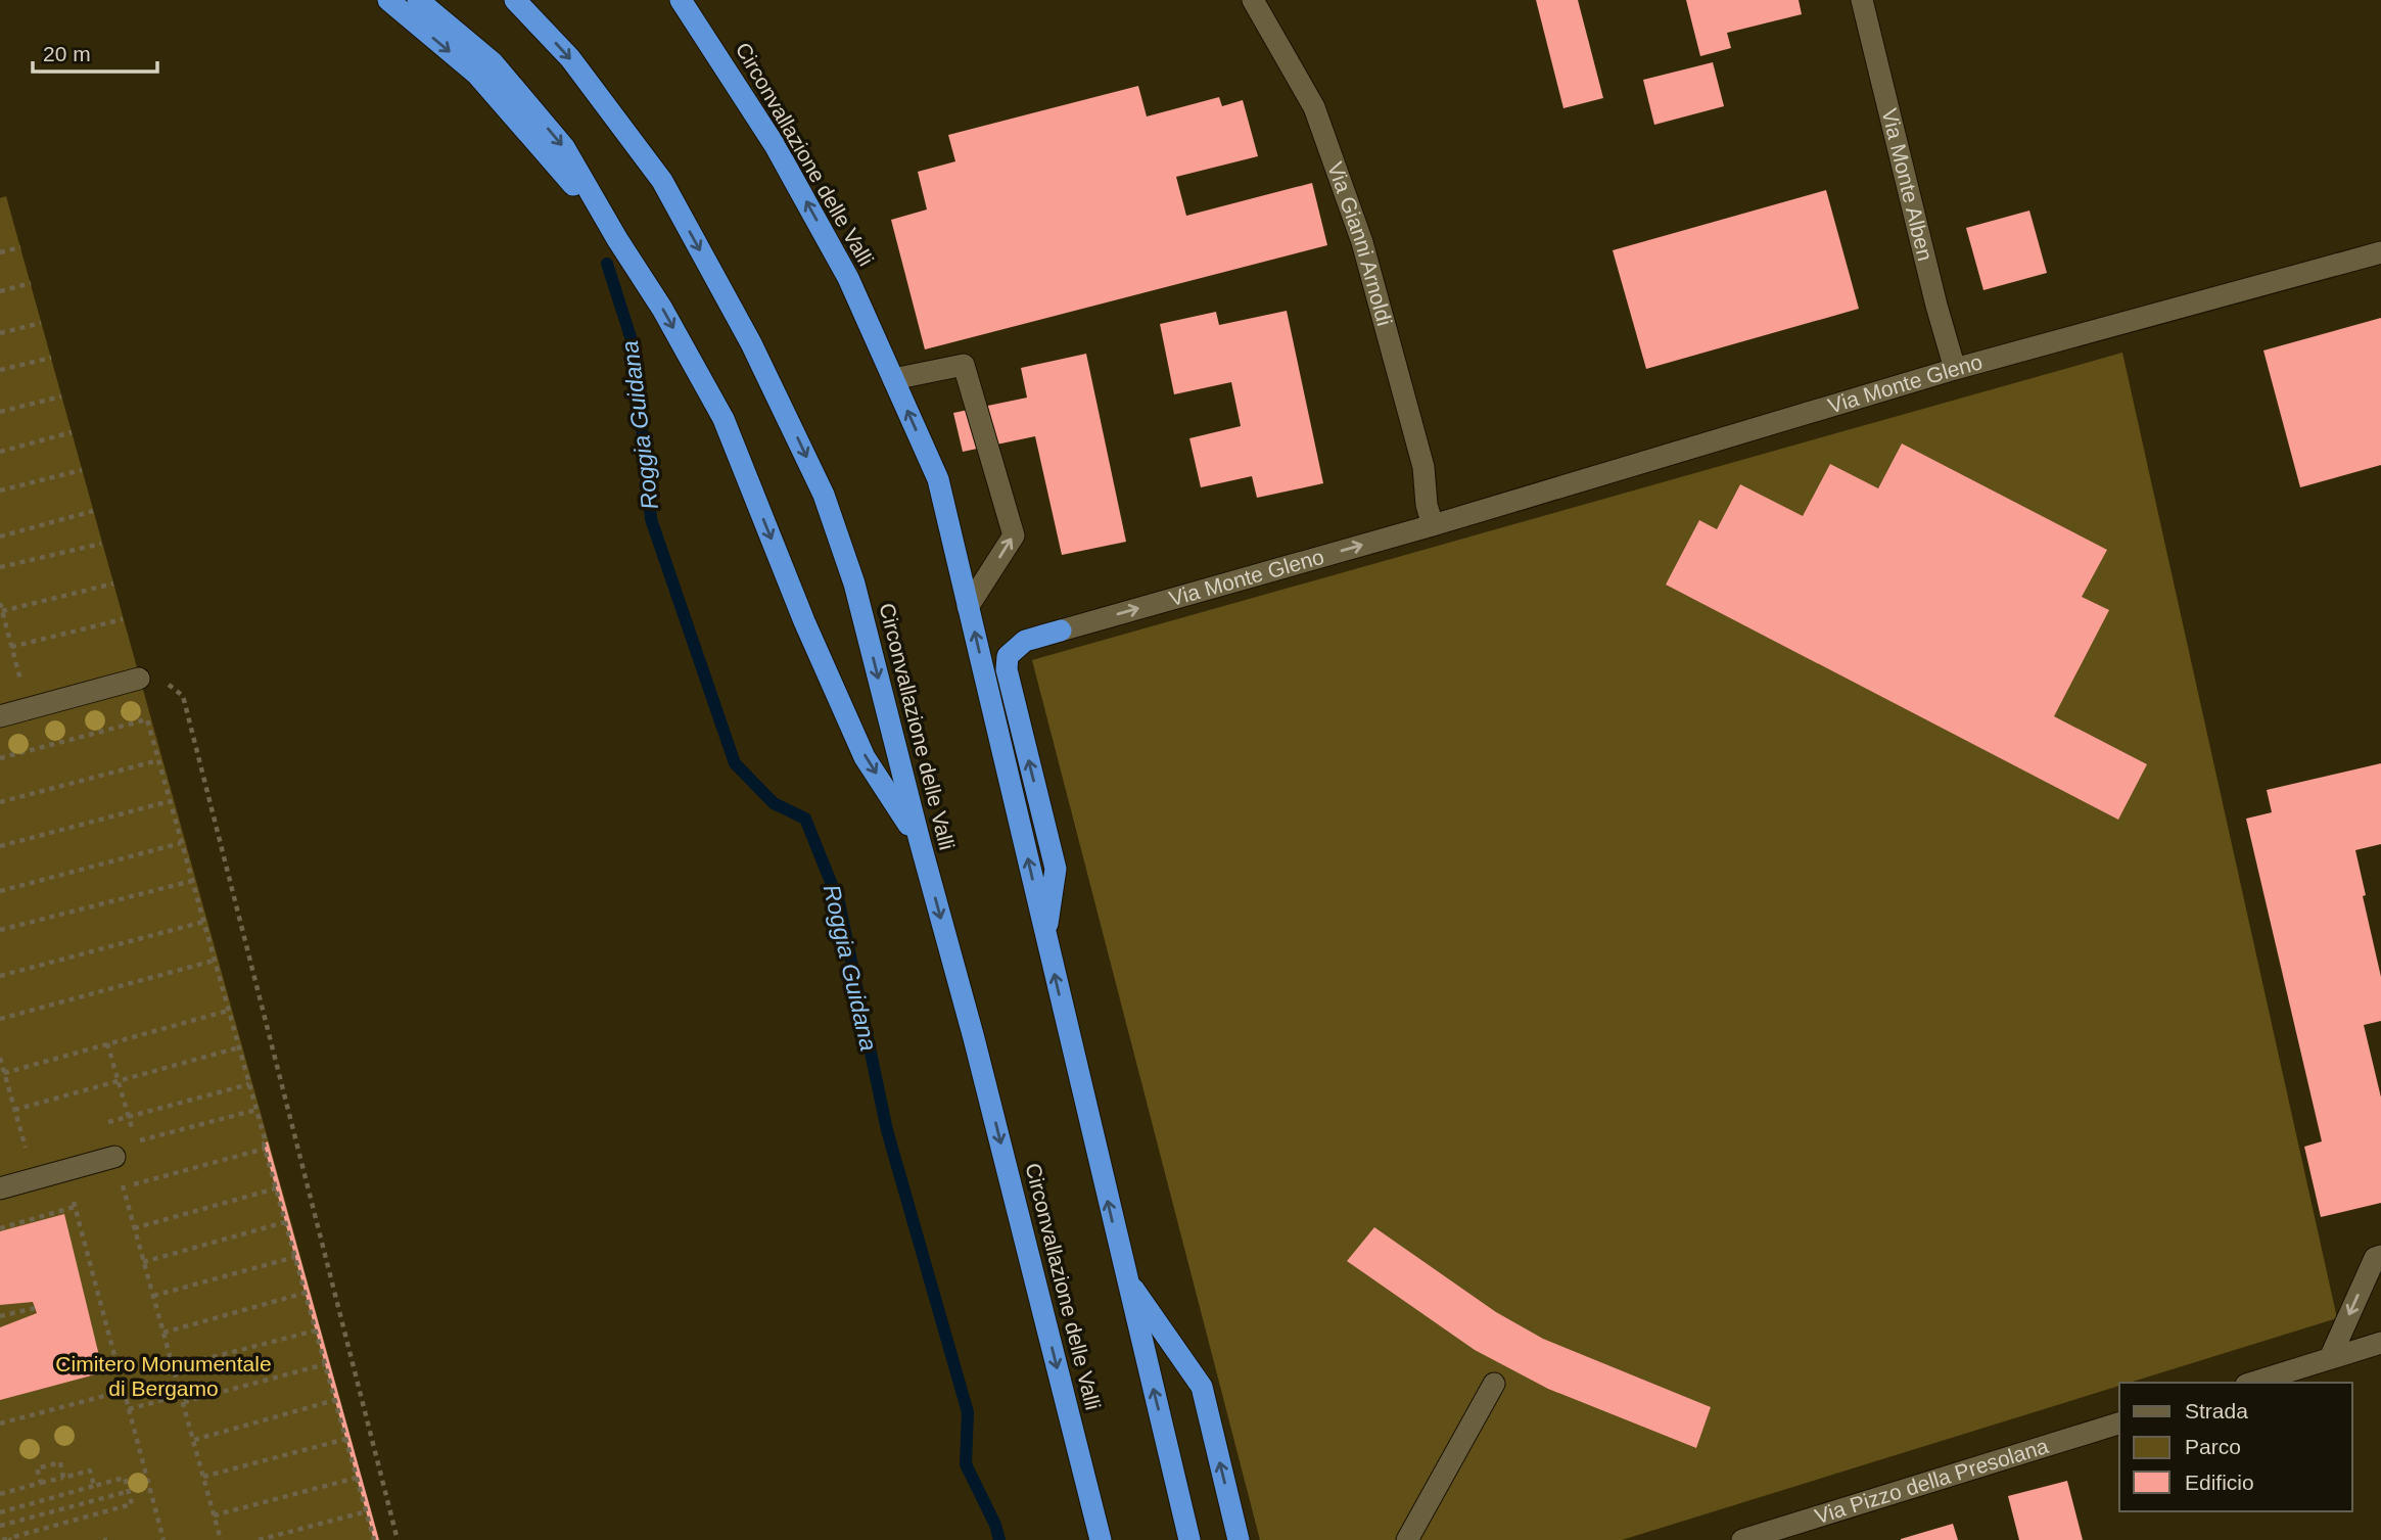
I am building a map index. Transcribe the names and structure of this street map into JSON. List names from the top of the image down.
{
  "streets": {
    "highway": ["Circonvallazione delle Valli"],
    "street": [
      "Via Monte Alben",
      "Via Gianni Arnoldi",
      "Via Monte Gleno",
      "Via Pizzo della Presolana"
    ]
  },
  "crossings": [
    ["Via Monte Alben", "Via Monte Gleno"],
    ["Via Gianni Arnoldi", "Via Monte Gleno"]
  ],
  "water": ["Roggia Guidana"],
  "parks": ["Cimitero Monumentale di Bergamo"],
  "legend": ["Strada", "Parco", "Edificio"],
  "scale_bar": "20 m"
}
